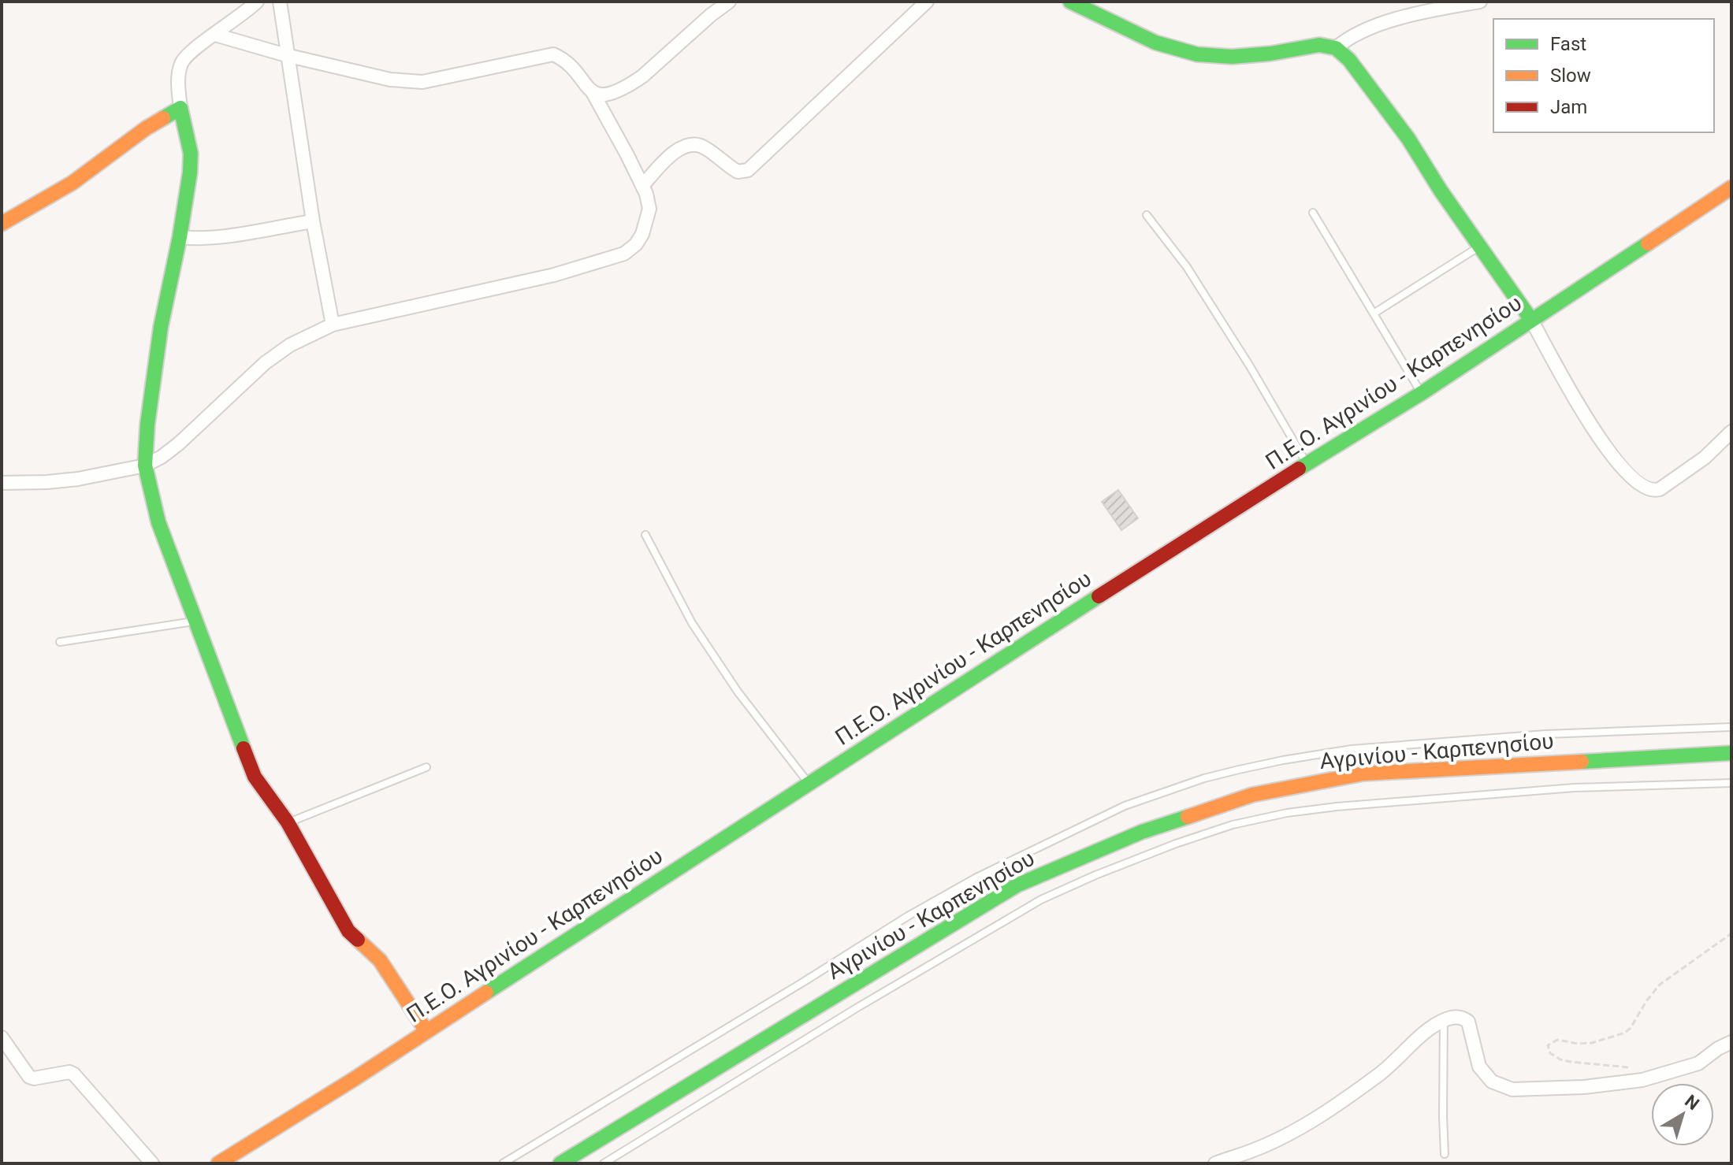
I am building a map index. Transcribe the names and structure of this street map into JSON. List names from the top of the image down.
{
  "streets": {
    "main road": ["Π.Ε.Ο. Αγρινίου - Καρπενησίου", "Αγρινίου - Καρπενησίου"]
  },
  "legend": ["Fast", "Slow", "Jam"],
  "north": "top right"
}
